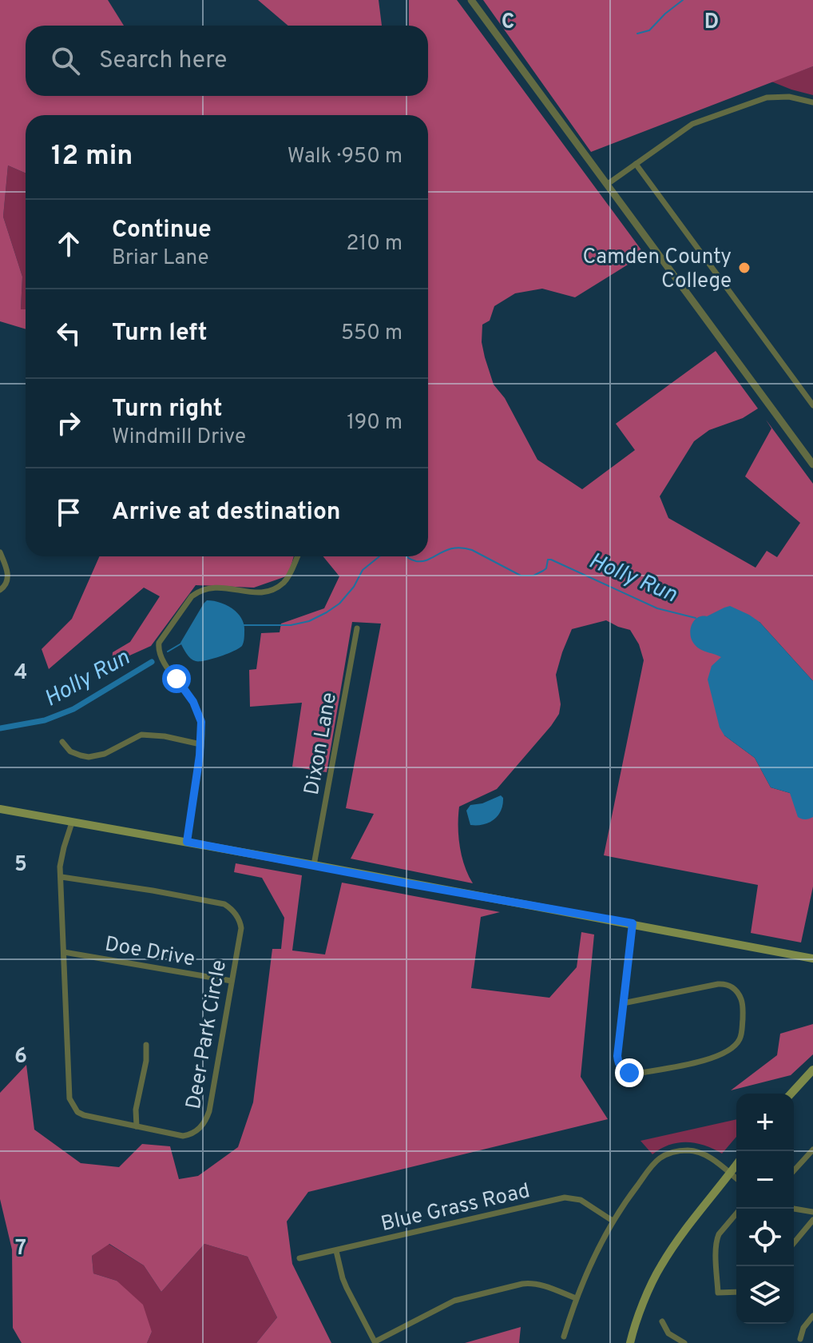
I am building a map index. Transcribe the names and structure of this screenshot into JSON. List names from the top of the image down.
{
  "streets": {
    "street": [
      "Dixon Lane",
      "Doe Drive",
      "Deer Park Circle",
      "Blue Grass Road"
    ]
  },
  "crossings": [
    ["Doe Drive", "Deer Park Circle"]
  ],
  "water": ["Holly Run"],
  "places": ["Camden County College"],
  "page": {
    "search": "Search here",
    "heading": ["12 min", "Walk · 950 m"],
    "list": [
      ["Continue", "Briar Lane", "210 m"],
      ["Turn left", "550 m"],
      ["Turn right", "Windmill Drive", "190 m"],
      "Arrive at destination"
    ],
    "map_buttons": ["+", "−"]
  },
  "grid": {
    "columns": ["C", "D"],
    "rows": [
      "4",
      "5",
      "6",
      "7"
    ]
  }
}
